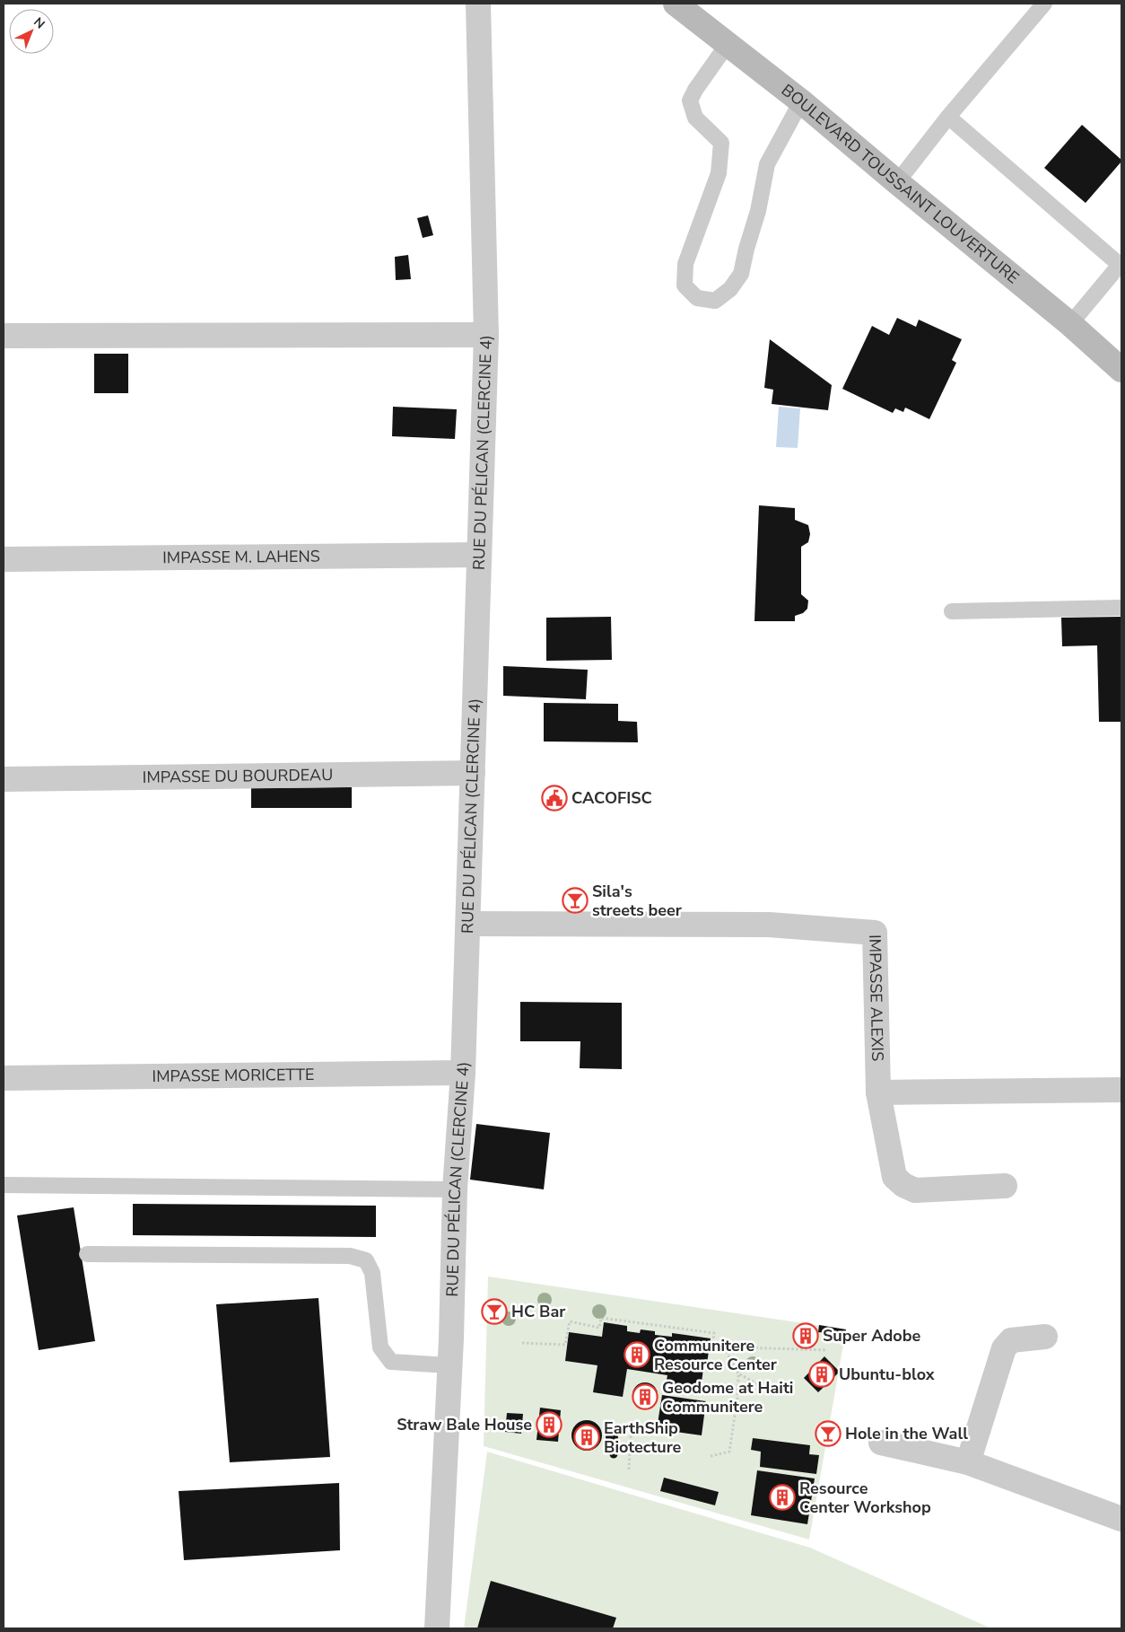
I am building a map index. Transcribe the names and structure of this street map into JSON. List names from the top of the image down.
{
  "streets": {
    "main road": ["BOULEVARD TOUSSAINT LOUVERTURE"],
    "street": [
      "RUE DU PÉLICAN (CLERCINE 4)",
      "IMPASSE M. LAHENS",
      "IMPASSE DU BOURDEAU",
      "IMPASSE ALEXIS",
      "IMPASSE MORICETTE"
    ]
  },
  "crossings": [
    ["RUE DU PÉLICAN (CLERCINE 4)", "IMPASSE M. LAHENS"],
    ["RUE DU PÉLICAN (CLERCINE 4)", "IMPASSE DU BOURDEAU"],
    ["RUE DU PÉLICAN (CLERCINE 4)", "IMPASSE ALEXIS"],
    ["RUE DU PÉLICAN (CLERCINE 4)", "IMPASSE MORICETTE"]
  ],
  "places": {
    "public building": ["CACOFISC"],
    "bar": ["Sila's streets beer", "HC Bar", "Hole in the Wall"],
    "building": [
      "Super Adobe",
      "Communitere Resource Center",
      "Ubuntu-blox",
      "Geodome at Haiti Communitere",
      "Straw Bale House",
      "EarthShip Biotecture",
      "Resource Center Workshop"
    ]
  },
  "north": "top right"
}
